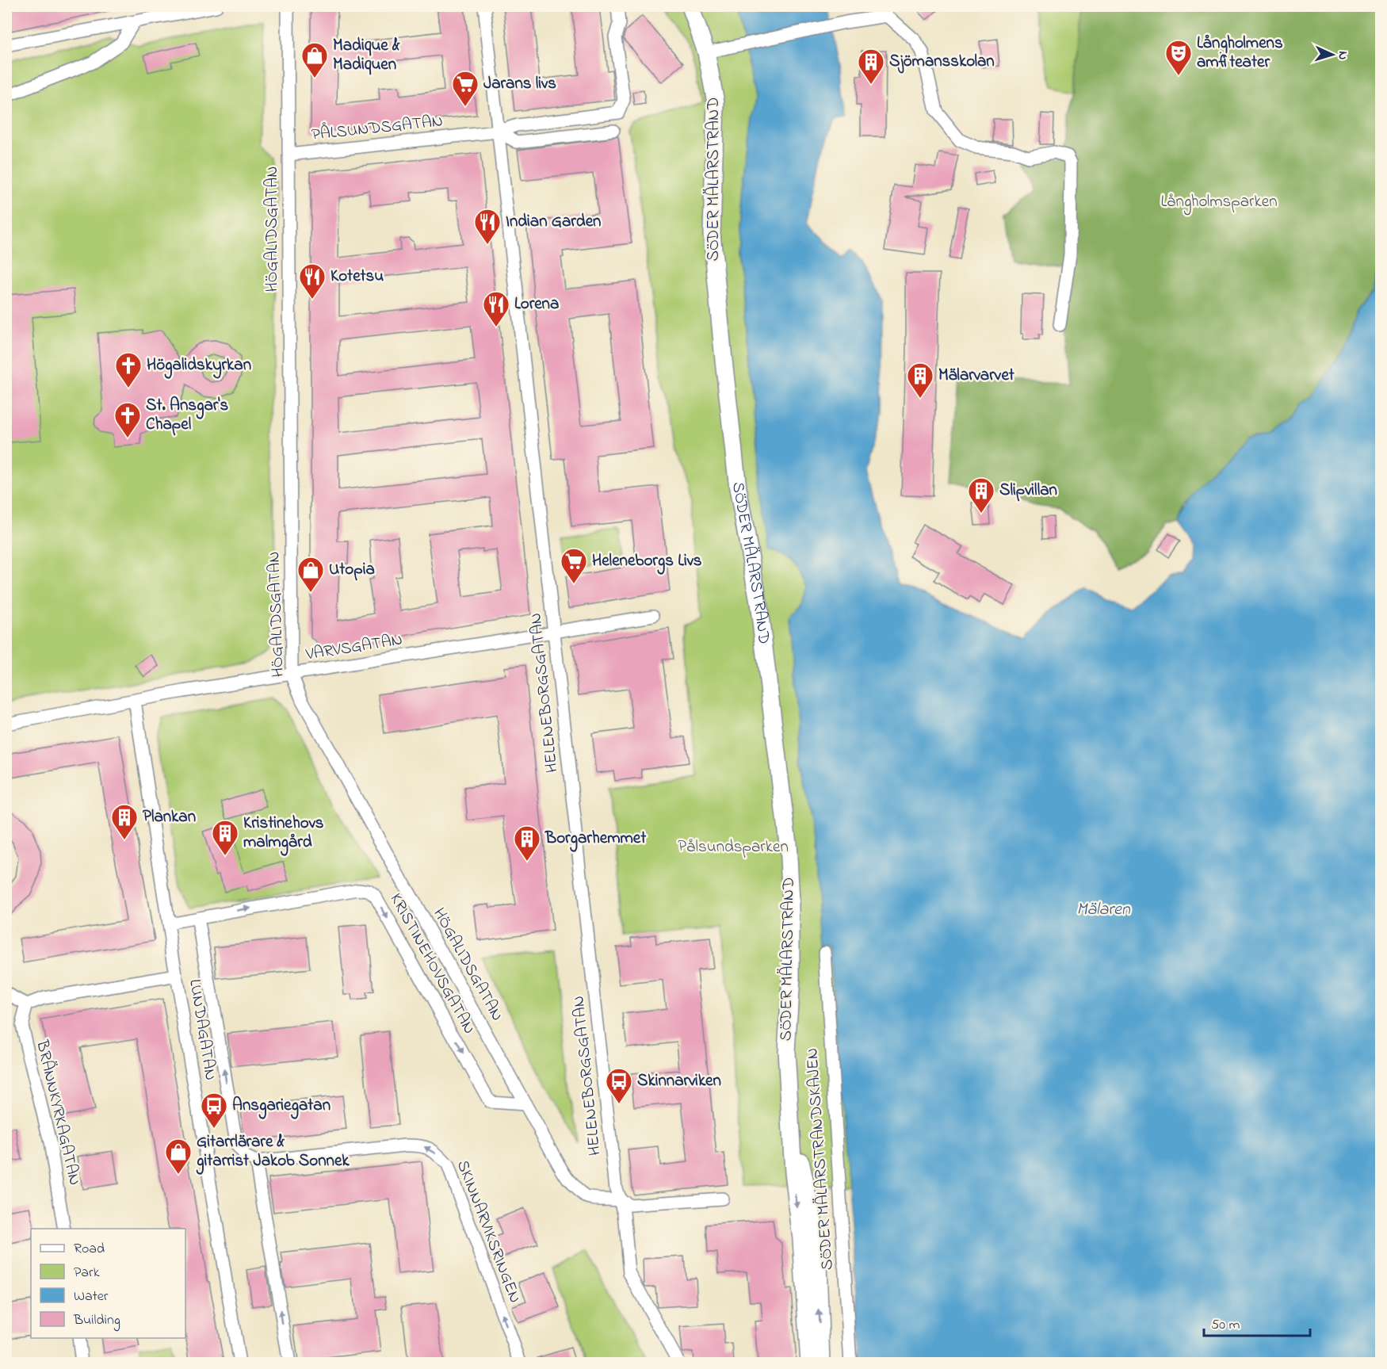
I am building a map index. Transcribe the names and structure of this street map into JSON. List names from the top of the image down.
{
  "streets": {
    "street": [
      "PÅLSUNDSGATAN",
      "SÖDER MÄLARSTRAND",
      "HÖGALIDSGATAN",
      "VARVSGATAN",
      "HELENEBORGSGATAN",
      "KRISTINEHOVSGATAN",
      "LUNDAGATAN",
      "BRÄNNKYRKAGATAN",
      "SÖDER MÄLARSTRANDSKAJEN",
      "SKINNARVIKSRINGEN"
    ]
  },
  "crossings": [
    ["PÅLSUNDSGATAN", "HÖGALIDSGATAN"],
    ["PÅLSUNDSGATAN", "HELENEBORGSGATAN"],
    ["HÖGALIDSGATAN", "VARVSGATAN"],
    ["HÖGALIDSGATAN", "HELENEBORGSGATAN"],
    ["HÖGALIDSGATAN", "KRISTINEHOVSGATAN"],
    ["VARVSGATAN", "HELENEBORGSGATAN"],
    ["VARVSGATAN", "LUNDAGATAN"],
    ["KRISTINEHOVSGATAN", "LUNDAGATAN"],
    ["LUNDAGATAN", "SKINNARVIKSRINGEN"]
  ],
  "one_way": ["KRISTINEHOVSGATAN", "SKINNARVIKSRINGEN"],
  "water": ["Mälaren"],
  "parks": ["Långholmsparken", "Pålsundsparken"],
  "places": {
    "theatre": ["Långholmens amfiteater"],
    "shop": ["Madique & Madiquen", "Utopia", "Gitarrlärare & gitarrist Jakob Sonnek"],
    "building": [
      "Sjömansskolan",
      "Mälarvarvet",
      "Slipvillan",
      "Plankan",
      "Kristinehovs malmgård",
      "Borgarhemmet"
    ],
    "supermarket": ["Jarans livs", "Heleneborgs Livs"],
    "restaurant": ["Indian Garden", "Kotetsu", "Lorena"],
    "church": ["Högalidskyrkan", "St. Ansgar's Chapel"],
    "bus stop": ["Skinnarviken", "Ansgariegatan"]
  },
  "legend": [
    "Road",
    "Park",
    "Water",
    "Building"
  ],
  "scale_bar": "50 m",
  "north": "right"
}
